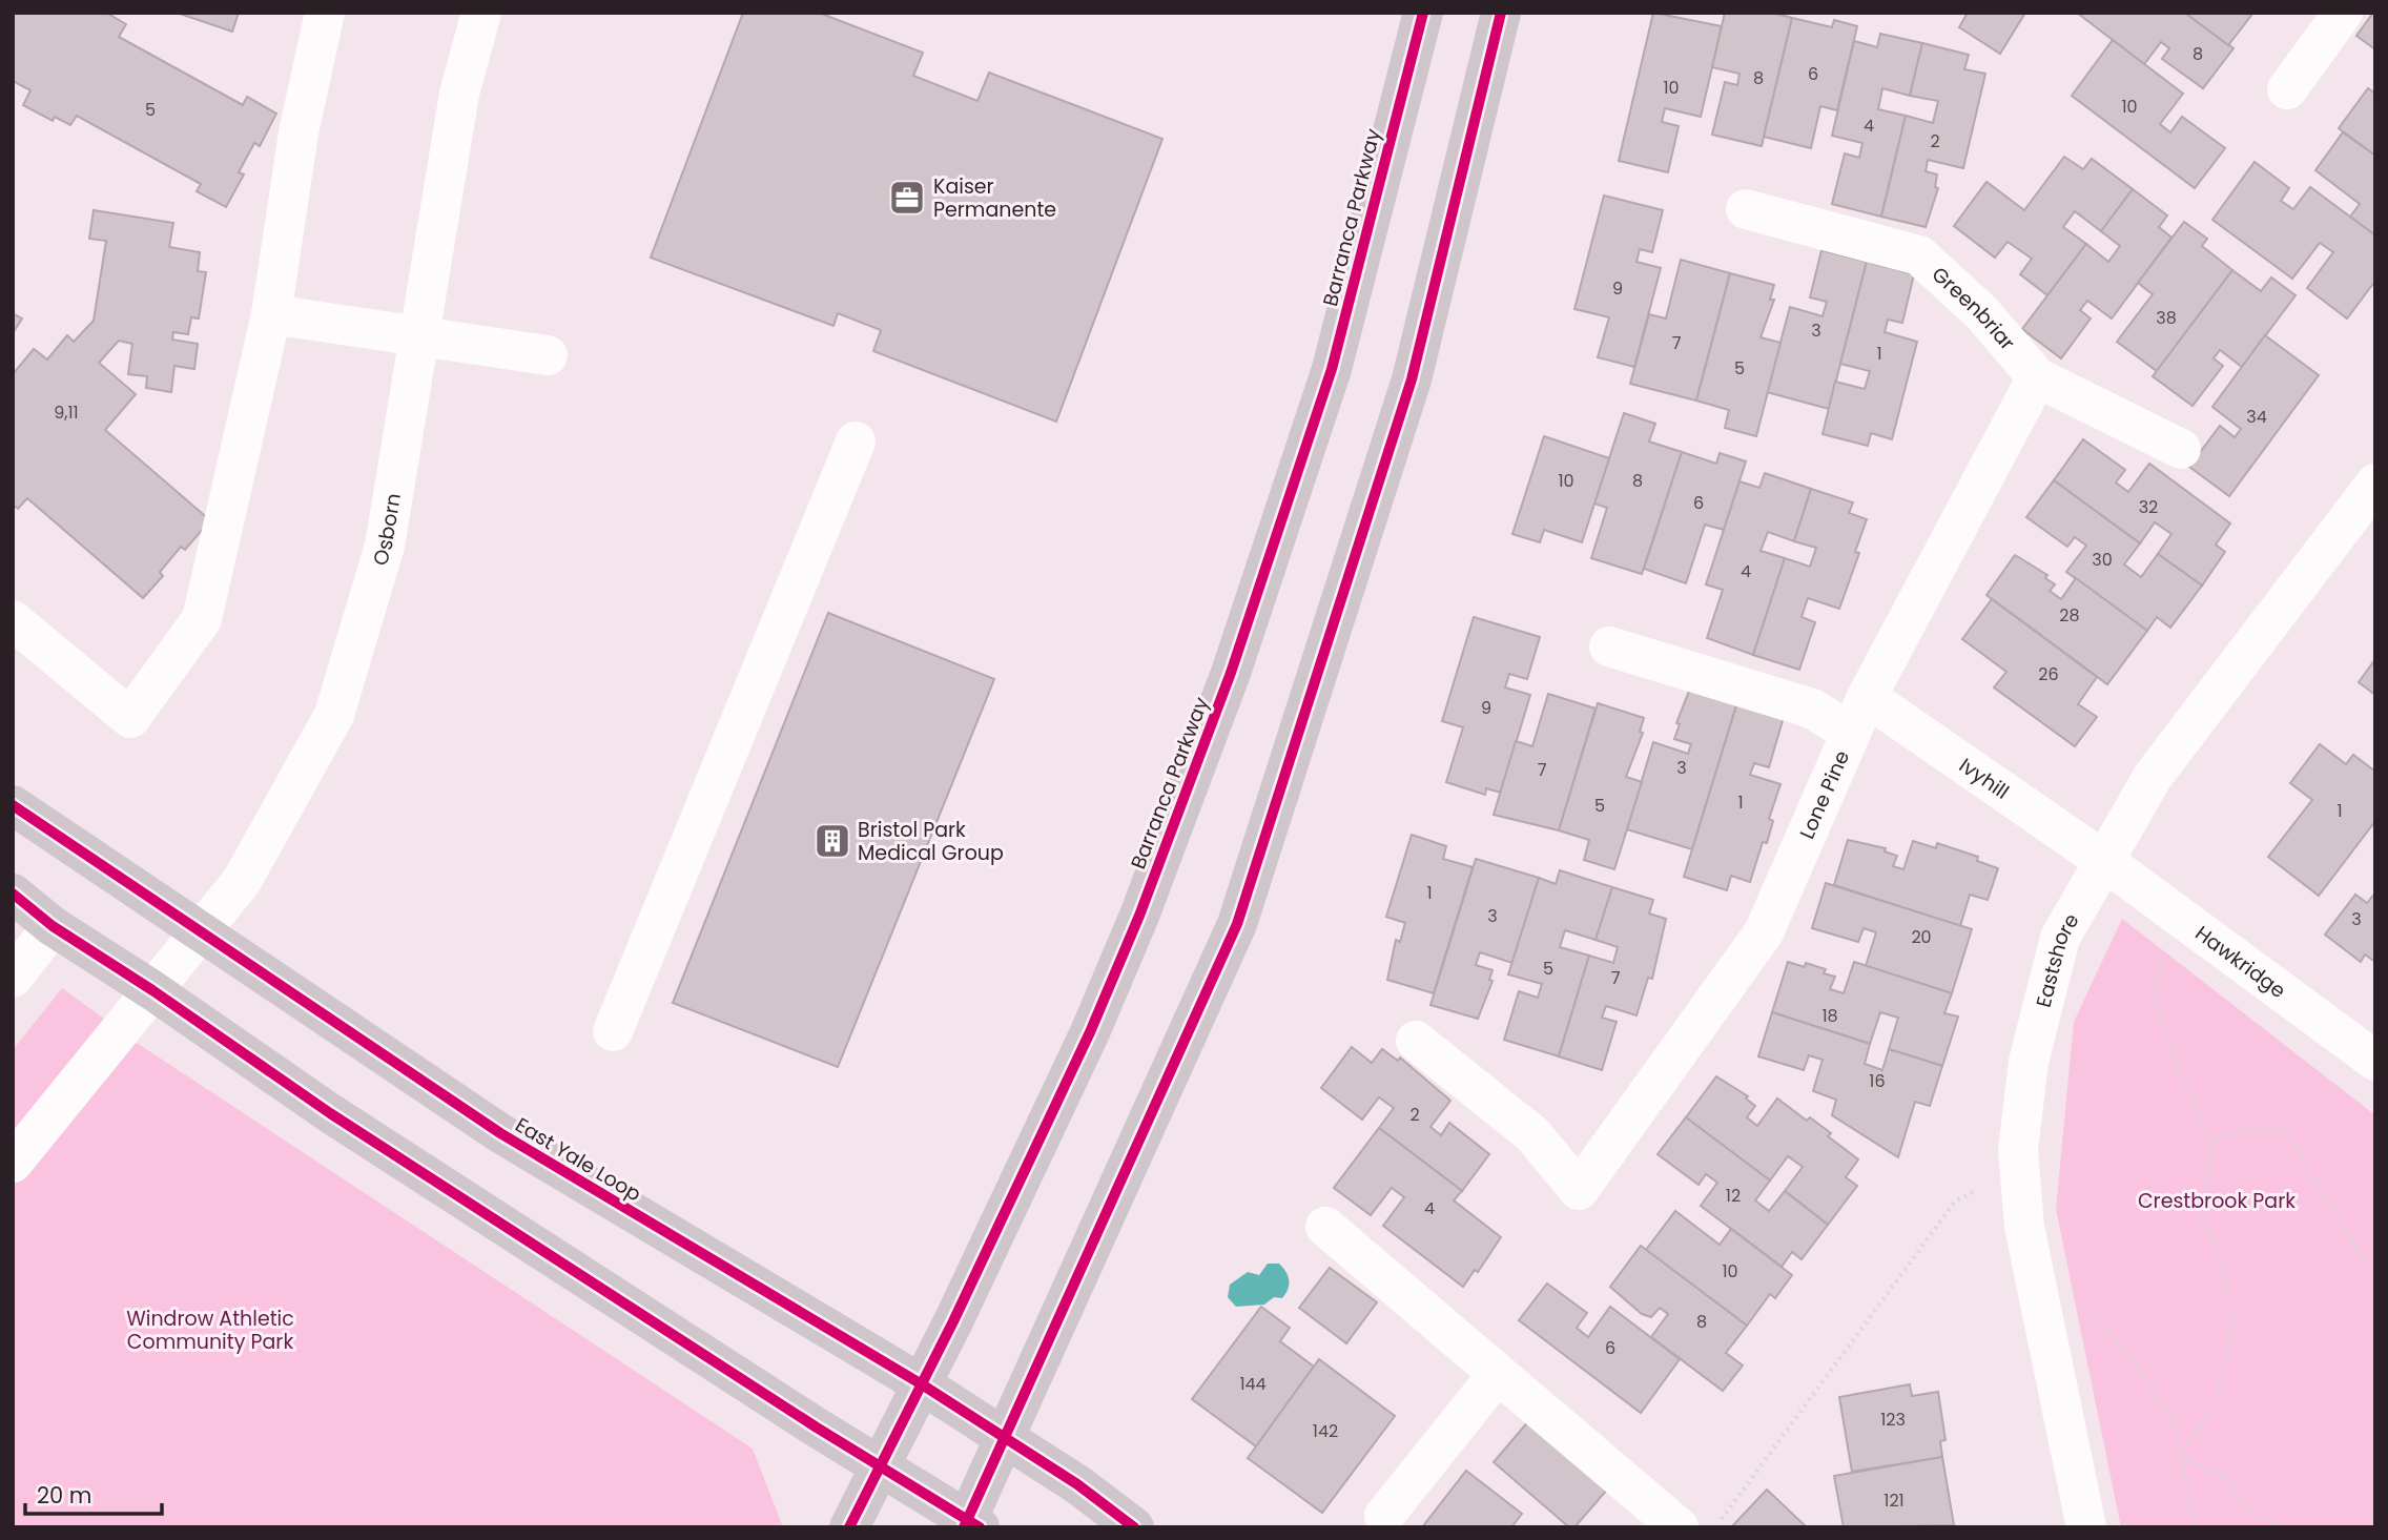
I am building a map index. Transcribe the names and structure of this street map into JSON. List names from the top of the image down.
{
  "streets": {
    "main road": ["Barranca Parkway", "East Yale Loop"],
    "street": [
      "Greenbriar",
      "Osborn",
      "Ivyhill",
      "Lone Pine",
      "Hawkridge",
      "Eastshore"
    ]
  },
  "crossings": [
    ["Barranca Parkway", "East Yale Loop"],
    ["Greenbriar", "Lone Pine"],
    ["Osborn", "East Yale Loop"],
    ["Ivyhill", "Lone Pine"],
    ["Ivyhill", "Hawkridge"],
    ["Ivyhill", "Eastshore"],
    ["Hawkridge", "Eastshore"]
  ],
  "parks": ["Crestbrook Park", "Windrow Athletic Community Park"],
  "places": {
    "office": ["Kaiser Permanente"],
    "building": ["Bristol Park Medical Group"]
  },
  "house_numbers": [
    "8",
    "6",
    "8",
    "10",
    "10",
    "5",
    "4",
    "2",
    "9",
    "38",
    "3",
    "7",
    "1",
    "5",
    "9,11",
    "34",
    "10",
    "8",
    "6",
    "32",
    "30",
    "4",
    "28",
    "26",
    "9",
    "3",
    "7",
    "1",
    "5",
    "1",
    "1",
    "3",
    "3",
    "20",
    "5",
    "7",
    "18",
    "16",
    "2",
    "12",
    "4",
    "10",
    "8",
    "6",
    "144",
    "123",
    "142",
    "121"
  ],
  "scale_bar": "20 m"
}
